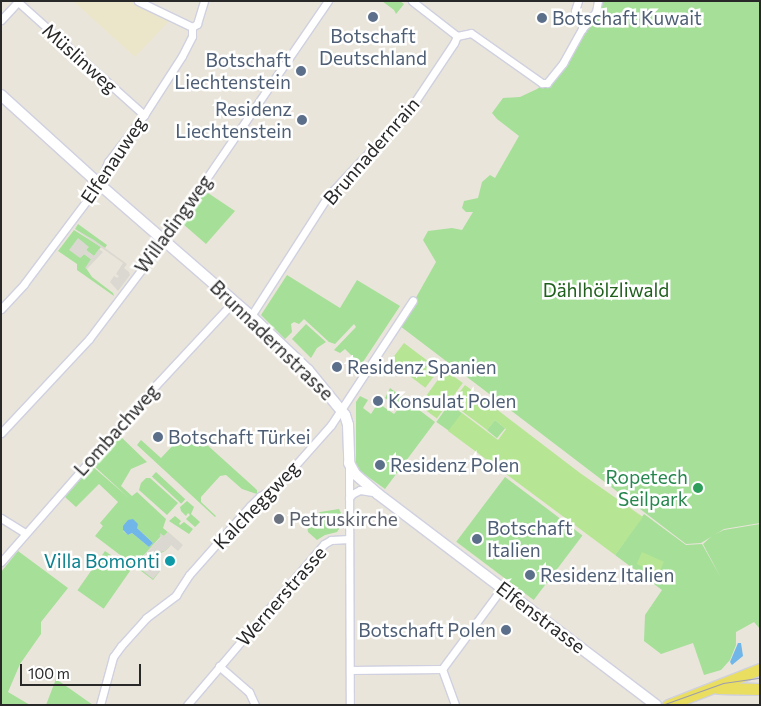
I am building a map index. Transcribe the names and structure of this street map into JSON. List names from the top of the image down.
{
  "streets": {
    "street": [
      "Müslinweg",
      "Brunnadernrain",
      "Elfenauweg",
      "Willadingweg",
      "Brunnadernstrasse",
      "Lombachweg",
      "Kalcheggweg",
      "Wernerstrasse",
      "Elfenstrasse"
    ]
  },
  "crossings": [
    ["Müslinweg", "Elfenauweg"],
    ["Brunnadernrain", "Brunnadernstrasse"],
    ["Elfenauweg", "Brunnadernstrasse"],
    ["Willadingweg", "Brunnadernstrasse"],
    ["Brunnadernstrasse", "Lombachweg"],
    ["Brunnadernstrasse", "Kalcheggweg"],
    ["Brunnadernstrasse", "Wernerstrasse"],
    ["Brunnadernstrasse", "Elfenstrasse"]
  ],
  "parks": ["Dählhölzliwald"],
  "places": [
    "Botschaft Deutschland",
    "Botschaft Kuwait",
    "Botschaft Liechtenstein",
    "Residenz Liechtenstein",
    "Residenz Spanien",
    "Konsulat Polen",
    "Botschaft Türkei",
    "Residenz Polen",
    "Ropetech Seilpark",
    "Petruskirche",
    "Botschaft Italien",
    "Villa Bomonti",
    "Residenz Italien",
    "Botschaft Polen"
  ],
  "scale_bar": "100 m"
}
